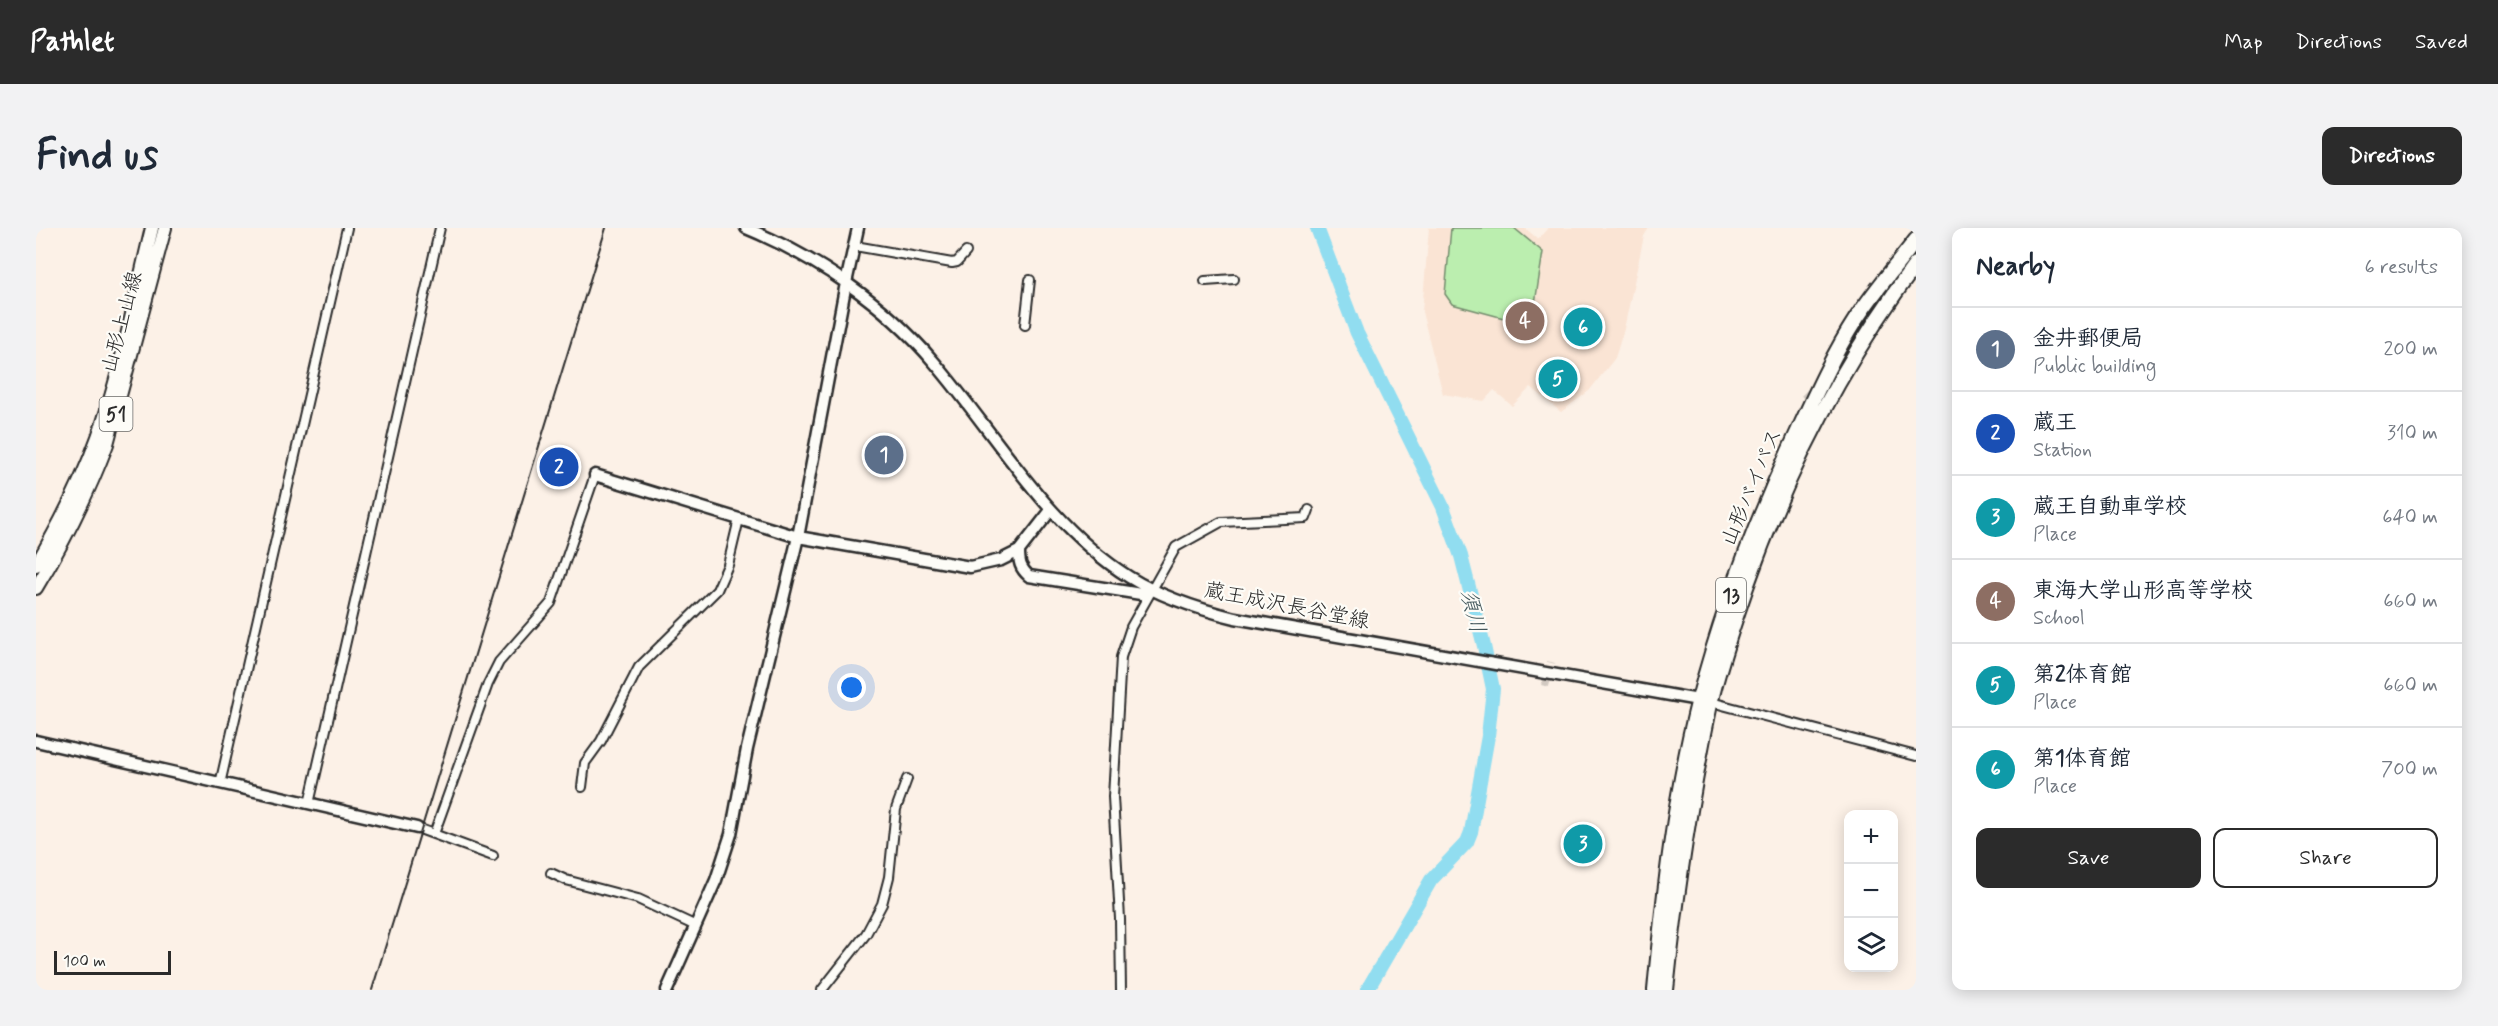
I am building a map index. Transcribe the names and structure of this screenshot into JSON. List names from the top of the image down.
{
  "streets": {
    "highway": ["山形バイパス", "13"],
    "main road": ["山形上山線", "51"],
    "street": ["蔵王成沢長谷堂線"]
  },
  "crossings": [
    ["山形バイパス", "蔵王成沢長谷堂線"]
  ],
  "water": ["須川"],
  "scale_bar": "100 m",
  "page": {
    "header": "Pathlet",
    "nav": ["Map", "Directions", "Saved"],
    "buttons": [
      "Directions",
      ["Save", "Share"]
    ],
    "title": "Find us",
    "heading": ["Nearby", "6 results"],
    "pins": [
      "4",
      "6",
      "5",
      "1",
      "2",
      "3"
    ],
    "list": [
      {
        "mark": "1",
        "name": "金井郵便局",
        "note": "Public building",
        "value": "200 m"
      },
      {
        "mark": "2",
        "name": "蔵王",
        "note": "Station",
        "value": "310 m"
      },
      {
        "mark": "3",
        "name": "蔵王自動車学校",
        "note": "Place",
        "value": "640 m"
      },
      {
        "mark": "4",
        "name": "東海大学山形高等学校",
        "note": "School",
        "value": "660 m"
      },
      {
        "mark": "5",
        "name": "第2体育館",
        "note": "Place",
        "value": "660 m"
      },
      {
        "mark": "6",
        "name": "第1体育館",
        "note": "Place",
        "value": "700 m"
      }
    ],
    "map_buttons": ["+", "−"],
    "scale": "100 m"
  }
}
